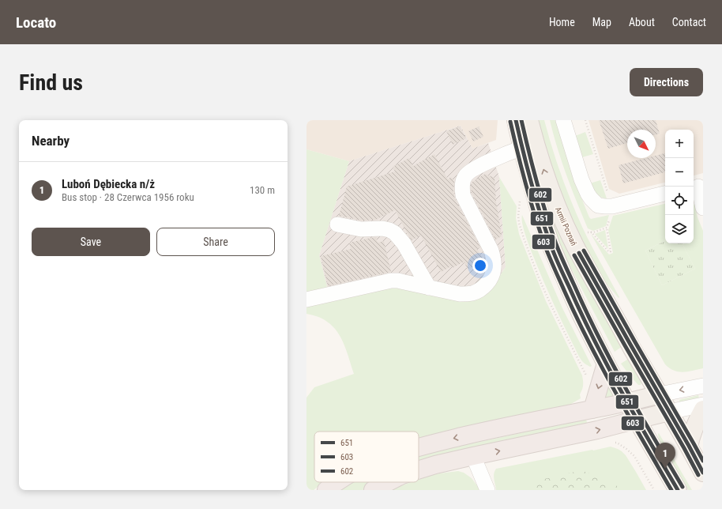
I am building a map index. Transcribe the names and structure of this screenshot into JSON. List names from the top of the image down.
{
  "streets": {
    "main road": ["Armii Poznań"]
  },
  "lines": ["transit line 651", "transit line 602", "transit line 603"],
  "legend": ["651", "603", "602"],
  "north": "bottom right",
  "page": {
    "header": "Locato",
    "nav": [
      "Home",
      "Map",
      "About",
      "Contact"
    ],
    "buttons": [
      "Directions",
      ["Save", "Share"]
    ],
    "title": "Find us",
    "heading": "Nearby",
    "map_buttons": ["+", "−"],
    "list": [
      {
        "mark": "1",
        "name": "Luboń Dębiecka n/ż",
        "note": "Bus stop · 28 Czerwca 1956 roku",
        "value": "130 m"
      }
    ],
    "pins": "1"
  }
}
